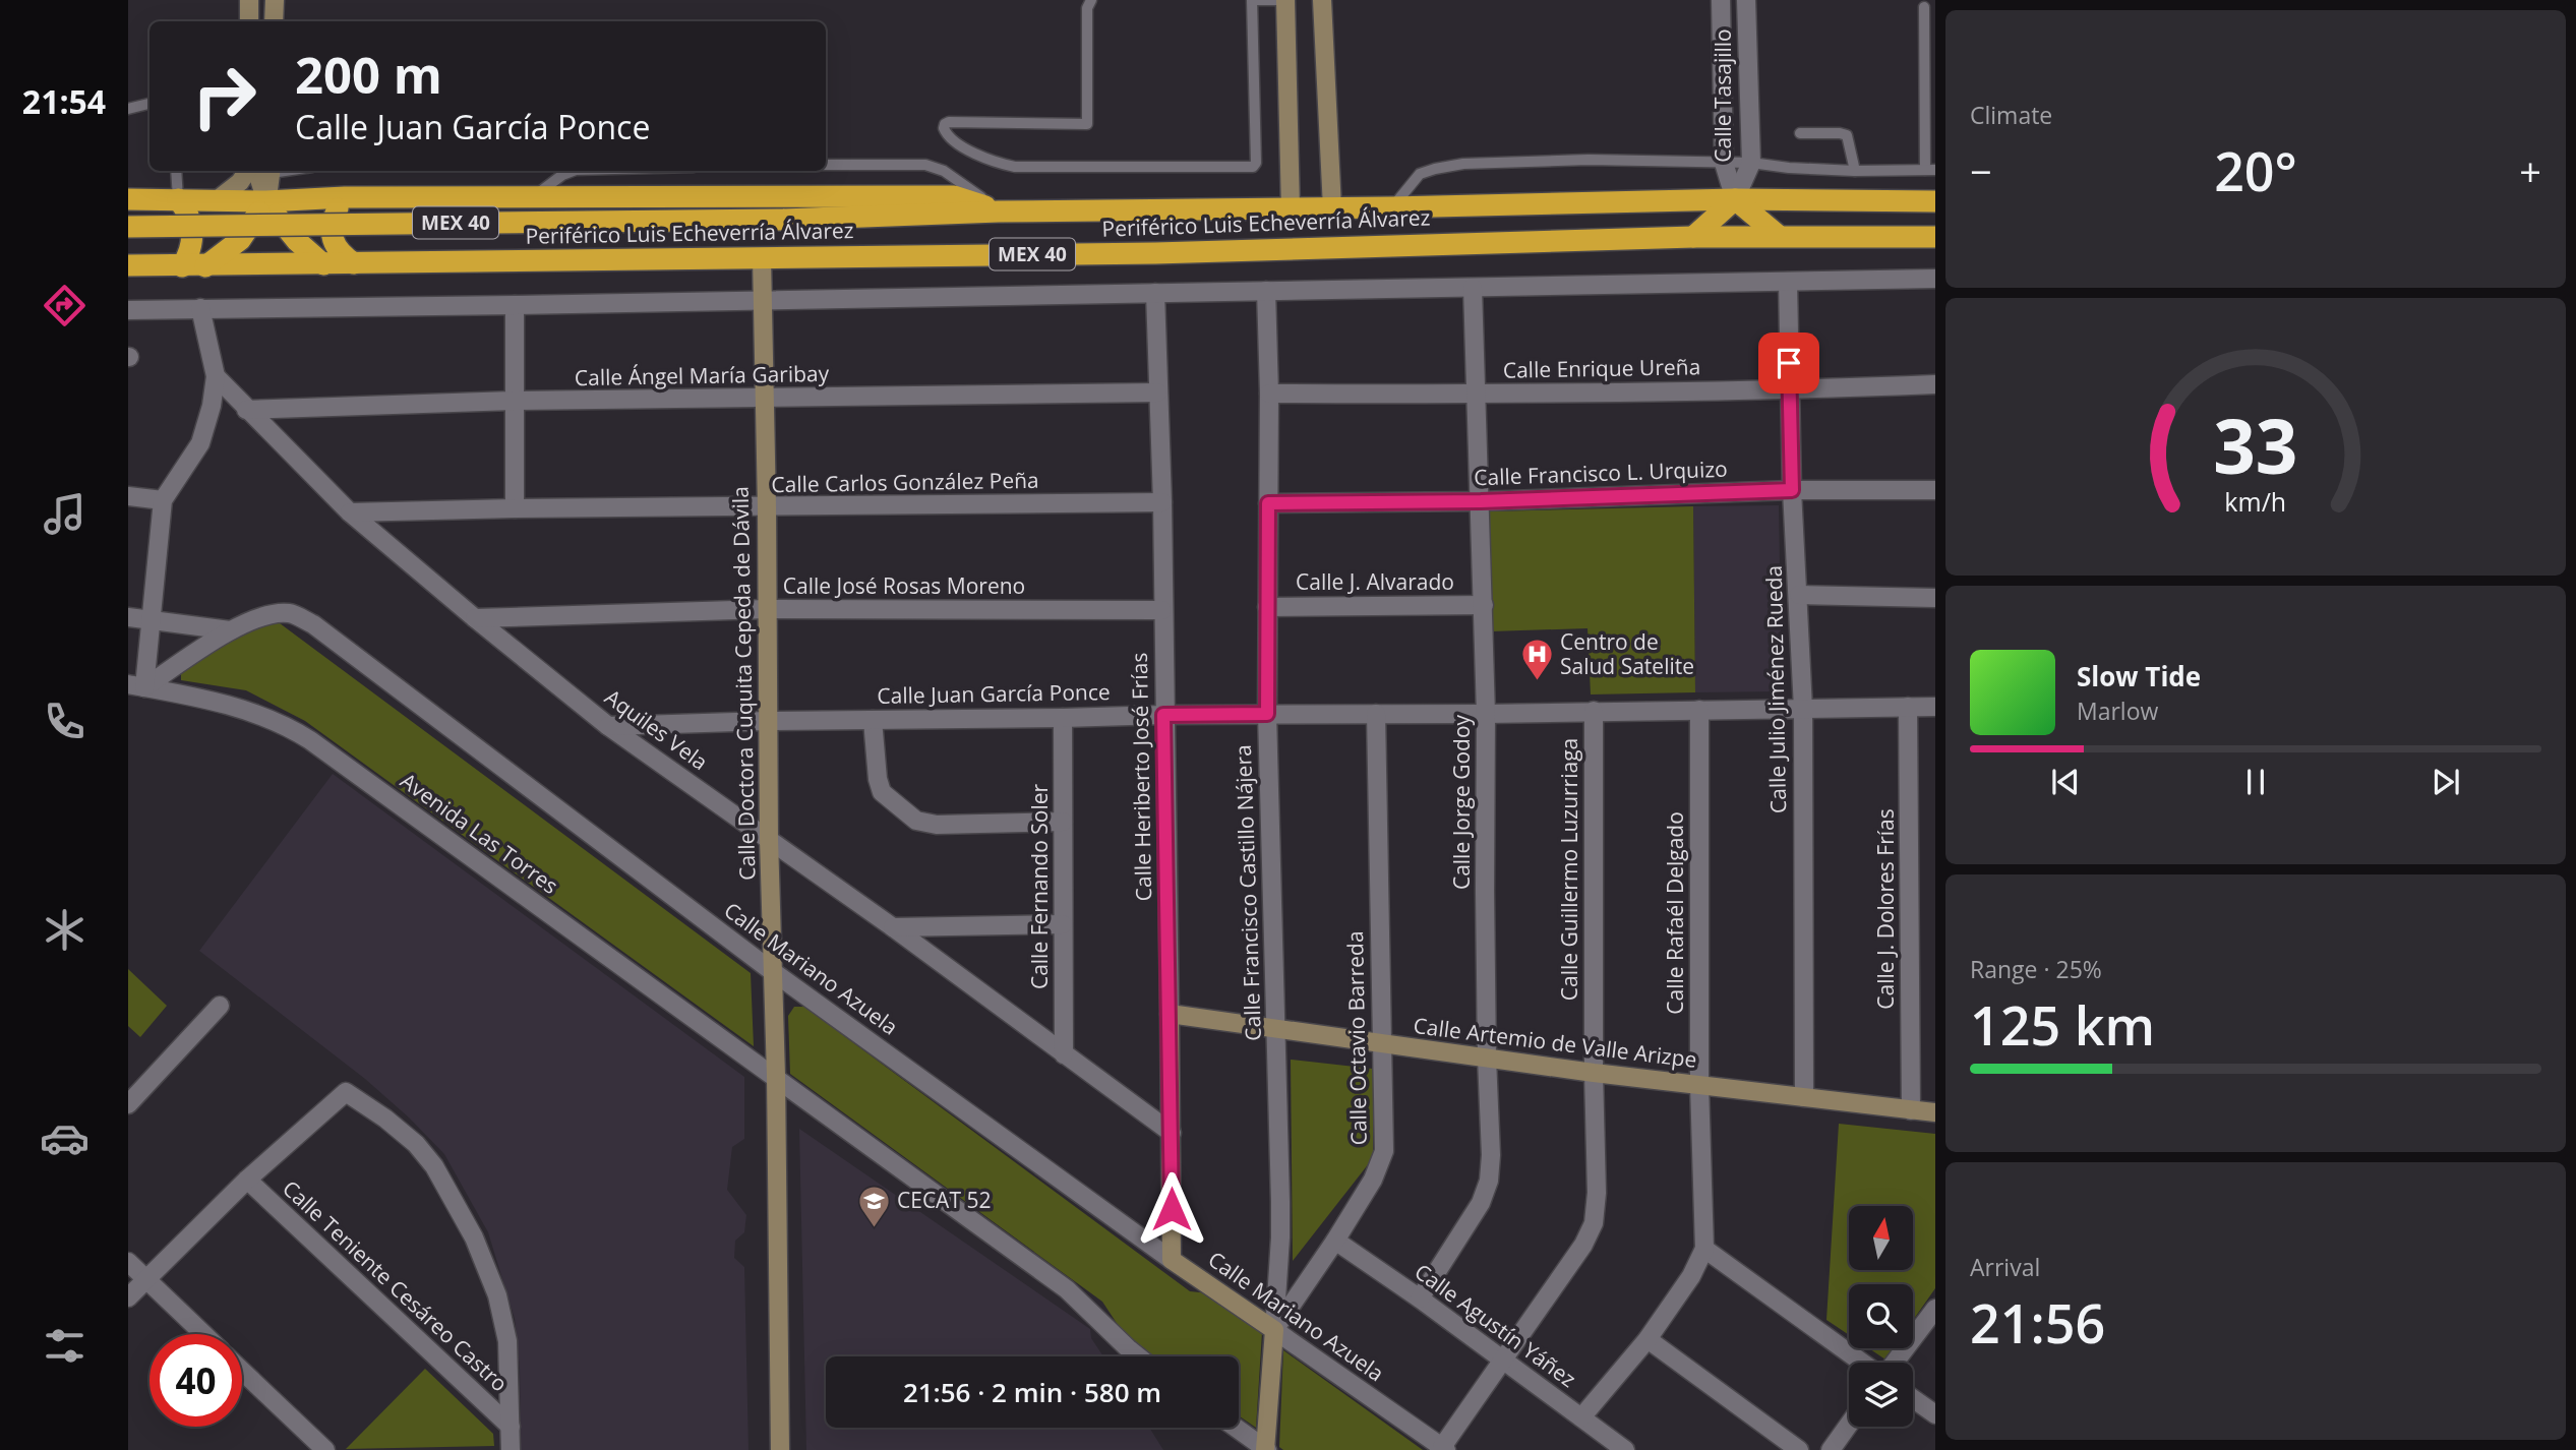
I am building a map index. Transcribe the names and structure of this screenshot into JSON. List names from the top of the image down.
{
  "streets": {
    "highway": ["MEX 40", "Periférico Luis Echeverría Álvarez"],
    "street": [
      "Calle Tasajillo",
      "Calle Enrique Ureña",
      "Calle Ángel María Garibay",
      "Calle Francisco L. Urquizo",
      "Calle Carlos González Peña",
      "Calle J. Alvarado",
      "Calle José Rosas Moreno",
      "Calle Doctora Cuquita Cepeda de Dávila",
      "Calle Julio Jiménez Rueda",
      "Calle Juan García Ponce",
      "Aquiles Vela",
      "Calle Heriberto José Frías",
      "Calle Jorge Godoy",
      "Avenida Las Torres",
      "Calle Guillermo Luzurriaga",
      "Calle Fernando Soler",
      "Calle Francisco Castillo Nájera",
      "Calle J. Dolores Frías",
      "Calle Rafaél Delgado",
      "Calle Mariano Azuela",
      "Calle Octavio Barreda",
      "Calle Artemio de Valle Arizpe",
      "Calle Teniente Cesáreo Castro",
      "Calle Agustín Yáñez"
    ]
  },
  "crossings": [
    ["Calle Tasajillo", "Periférico Luis Echeverría Álvarez"],
    ["Periférico Luis Echeverría Álvarez", "Calle Doctora Cuquita Cepeda de Dávila"],
    ["Calle Enrique Ureña", "Calle Julio Jiménez Rueda"],
    ["Calle Enrique Ureña", "Calle Jorge Godoy"],
    ["Calle Enrique Ureña", "Calle Francisco Castillo Nájera"],
    ["Calle Ángel María Garibay", "Calle Doctora Cuquita Cepeda de Dávila"],
    ["Calle Ángel María Garibay", "Aquiles Vela"],
    ["Calle Ángel María Garibay", "Calle Heriberto José Frías"],
    ["Calle Francisco L. Urquizo", "Calle Julio Jiménez Rueda"],
    ["Calle Francisco L. Urquizo", "Calle Jorge Godoy"],
    ["Calle Francisco L. Urquizo", "Calle Francisco Castillo Nájera"],
    ["Calle Carlos González Peña", "Calle Doctora Cuquita Cepeda de Dávila"],
    ["Calle Carlos González Peña", "Aquiles Vela"],
    ["Calle Carlos González Peña", "Calle Heriberto José Frías"],
    ["Calle J. Alvarado", "Calle Jorge Godoy"],
    ["Calle J. Alvarado", "Calle Francisco Castillo Nájera"],
    ["Calle José Rosas Moreno", "Calle Doctora Cuquita Cepeda de Dávila"],
    ["Calle José Rosas Moreno", "Aquiles Vela"],
    ["Calle José Rosas Moreno", "Calle Heriberto José Frías"],
    ["Calle Doctora Cuquita Cepeda de Dávila", "Calle Juan García Ponce"],
    ["Calle Doctora Cuquita Cepeda de Dávila", "Aquiles Vela"],
    ["Calle Doctora Cuquita Cepeda de Dávila", "Avenida Las Torres"],
    ["Calle Doctora Cuquita Cepeda de Dávila", "Calle Mariano Azuela"],
    ["Calle Julio Jiménez Rueda", "Calle Juan García Ponce"],
    ["Calle Julio Jiménez Rueda", "Calle Artemio de Valle Arizpe"],
    ["Calle Juan García Ponce", "Aquiles Vela"],
    ["Calle Juan García Ponce", "Calle Heriberto José Frías"],
    ["Calle Juan García Ponce", "Calle Jorge Godoy"],
    ["Calle Juan García Ponce", "Calle Guillermo Luzurriaga"],
    ["Calle Juan García Ponce", "Calle Fernando Soler"],
    ["Calle Juan García Ponce", "Calle Francisco Castillo Nájera"],
    ["Calle Juan García Ponce", "Calle J. Dolores Frías"],
    ["Calle Juan García Ponce", "Calle Rafaél Delgado"],
    ["Calle Juan García Ponce", "Calle Octavio Barreda"],
    ["Aquiles Vela", "Calle Heriberto José Frías"],
    ["Aquiles Vela", "Calle Fernando Soler"],
    ["Calle Heriberto José Frías", "Calle Mariano Azuela"],
    ["Calle Heriberto José Frías", "Calle Artemio de Valle Arizpe"],
    ["Calle Jorge Godoy", "Calle Artemio de Valle Arizpe"],
    ["Calle Jorge Godoy", "Calle Agustín Yáñez"],
    ["Avenida Las Torres", "Calle Mariano Azuela"],
    ["Calle Guillermo Luzurriaga", "Calle Mariano Azuela"],
    ["Calle Guillermo Luzurriaga", "Calle Artemio de Valle Arizpe"],
    ["Calle Guillermo Luzurriaga", "Calle Agustín Yáñez"],
    ["Calle Francisco Castillo Nájera", "Calle Mariano Azuela"],
    ["Calle Francisco Castillo Nájera", "Calle Octavio Barreda"],
    ["Calle Francisco Castillo Nájera", "Calle Artemio de Valle Arizpe"],
    ["Calle J. Dolores Frías", "Calle Artemio de Valle Arizpe"],
    ["Calle Rafaél Delgado", "Calle Artemio de Valle Arizpe"],
    ["Calle Rafaél Delgado", "Calle Agustín Yáñez"],
    ["Calle Mariano Azuela", "Calle Octavio Barreda"],
    ["Calle Octavio Barreda", "Calle Artemio de Valle Arizpe"],
    ["Calle Octavio Barreda", "Calle Agustín Yáñez"]
  ],
  "places": {
    "hospital": ["Centro de Salud Satelite"],
    "school or university": ["CECAT 52"]
  },
  "north": "top",
  "page": {
    "tabs": "21:54",
    "tile": [
      "Climate",
      ["Range · 25%", "125 km"],
      ["Arrival", "21:56"]
    ],
    "turn": ["200 m", "Calle Juan García Ponce"],
    "heat": ["−", "20°", "+"],
    "song": ["Slow Tide", "Marlow"],
    "limit": "40",
    "trip": "21:56 · 2 min · 580 m",
    "gauge": ["33", "km/h"]
  }
}
